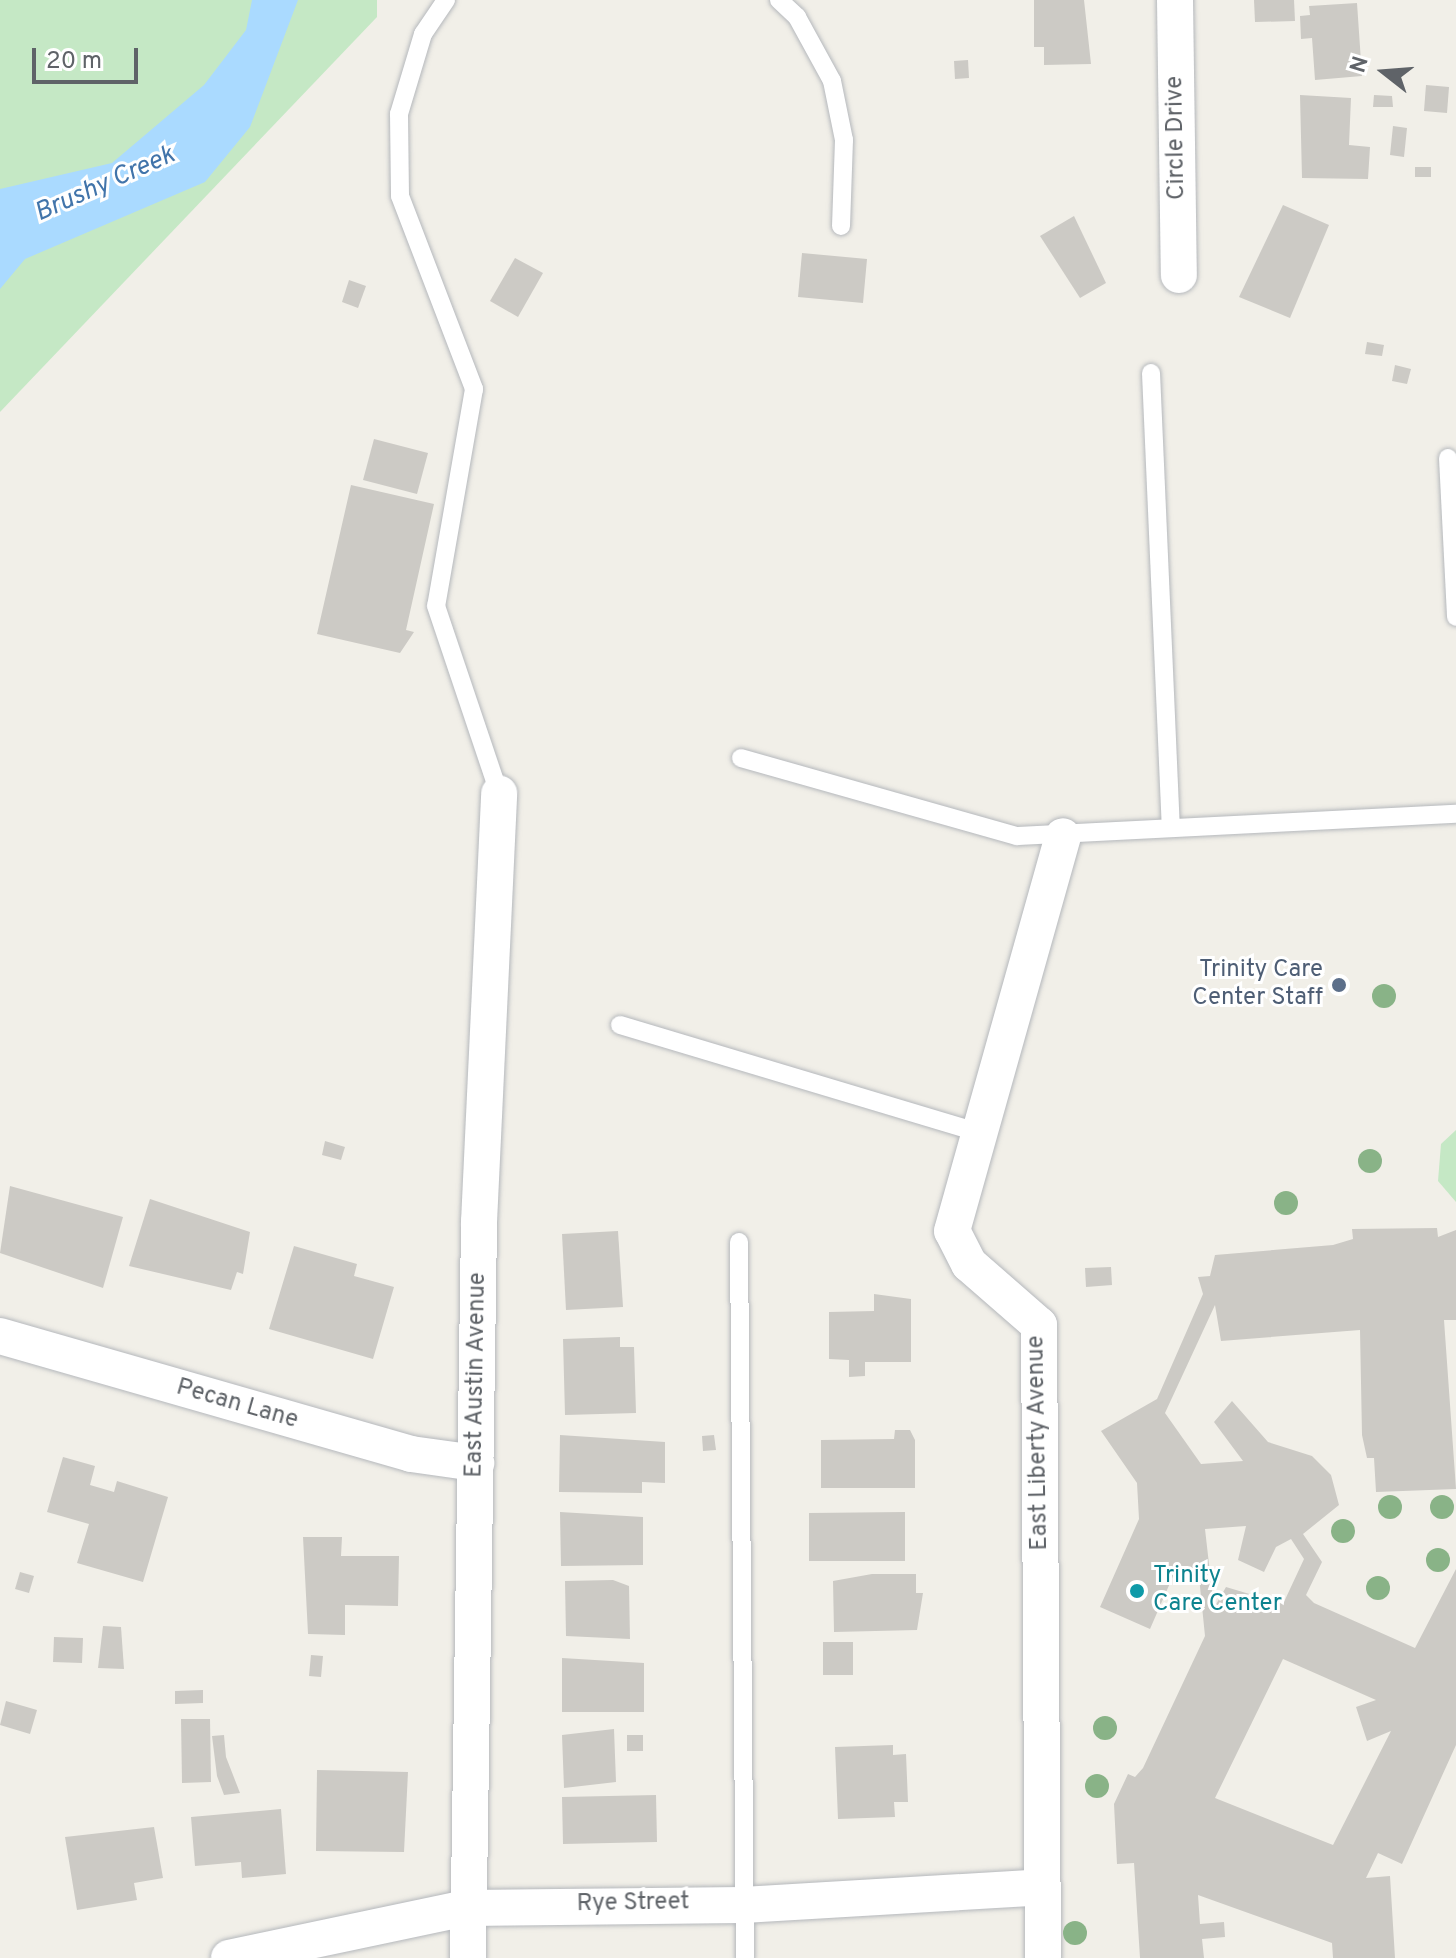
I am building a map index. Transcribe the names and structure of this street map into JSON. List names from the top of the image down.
{
  "streets": {
    "street": [
      "Circle Drive",
      "East Austin Avenue",
      "Pecan Lane",
      "East Liberty Avenue",
      "Rye Street"
    ]
  },
  "crossings": [
    ["East Austin Avenue", "Pecan Lane"],
    ["East Austin Avenue", "Rye Street"],
    ["East Liberty Avenue", "Rye Street"]
  ],
  "water": ["Brushy Creek"],
  "places": ["Trinity Care Center Staff", "Trinity Care Center"],
  "scale_bar": "20 m",
  "north": "left"
}
